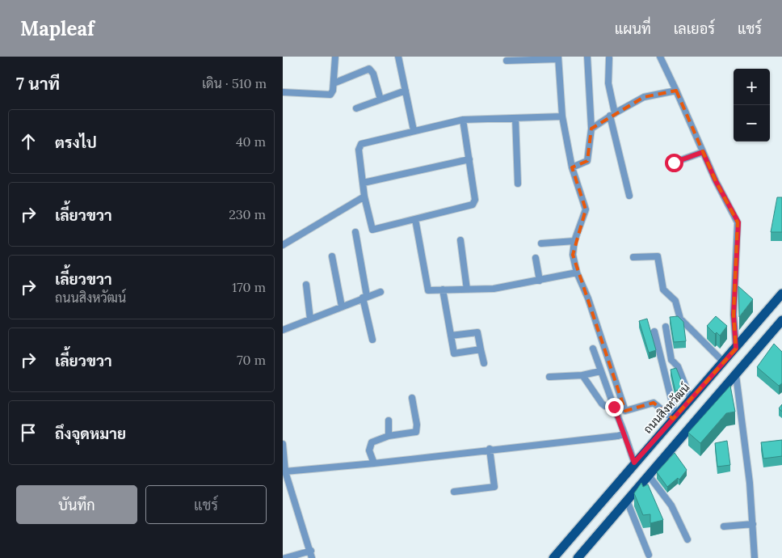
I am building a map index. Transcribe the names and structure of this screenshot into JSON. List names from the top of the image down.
{
  "streets": {
    "main road": ["ถนนสิงหวัฒน์"]
  },
  "page": {
    "header": "Mapleaf",
    "nav": ["แผนที่", "เลเยอร์", "แชร์"],
    "heading": ["7 นาที", "เดิน · 510 m"],
    "map_buttons": ["+", "−"],
    "list": [
      ["ตรงไป", "40 m"],
      ["เลี้ยวขวา", "230 m"],
      ["เลี้ยวขวา", "ถนนสิงหวัฒน์", "170 m"],
      ["เลี้ยวขวา", "70 m"],
      "ถึงจุดหมาย"
    ],
    "buttons": ["บันทึก", "แชร์"]
  }
}
